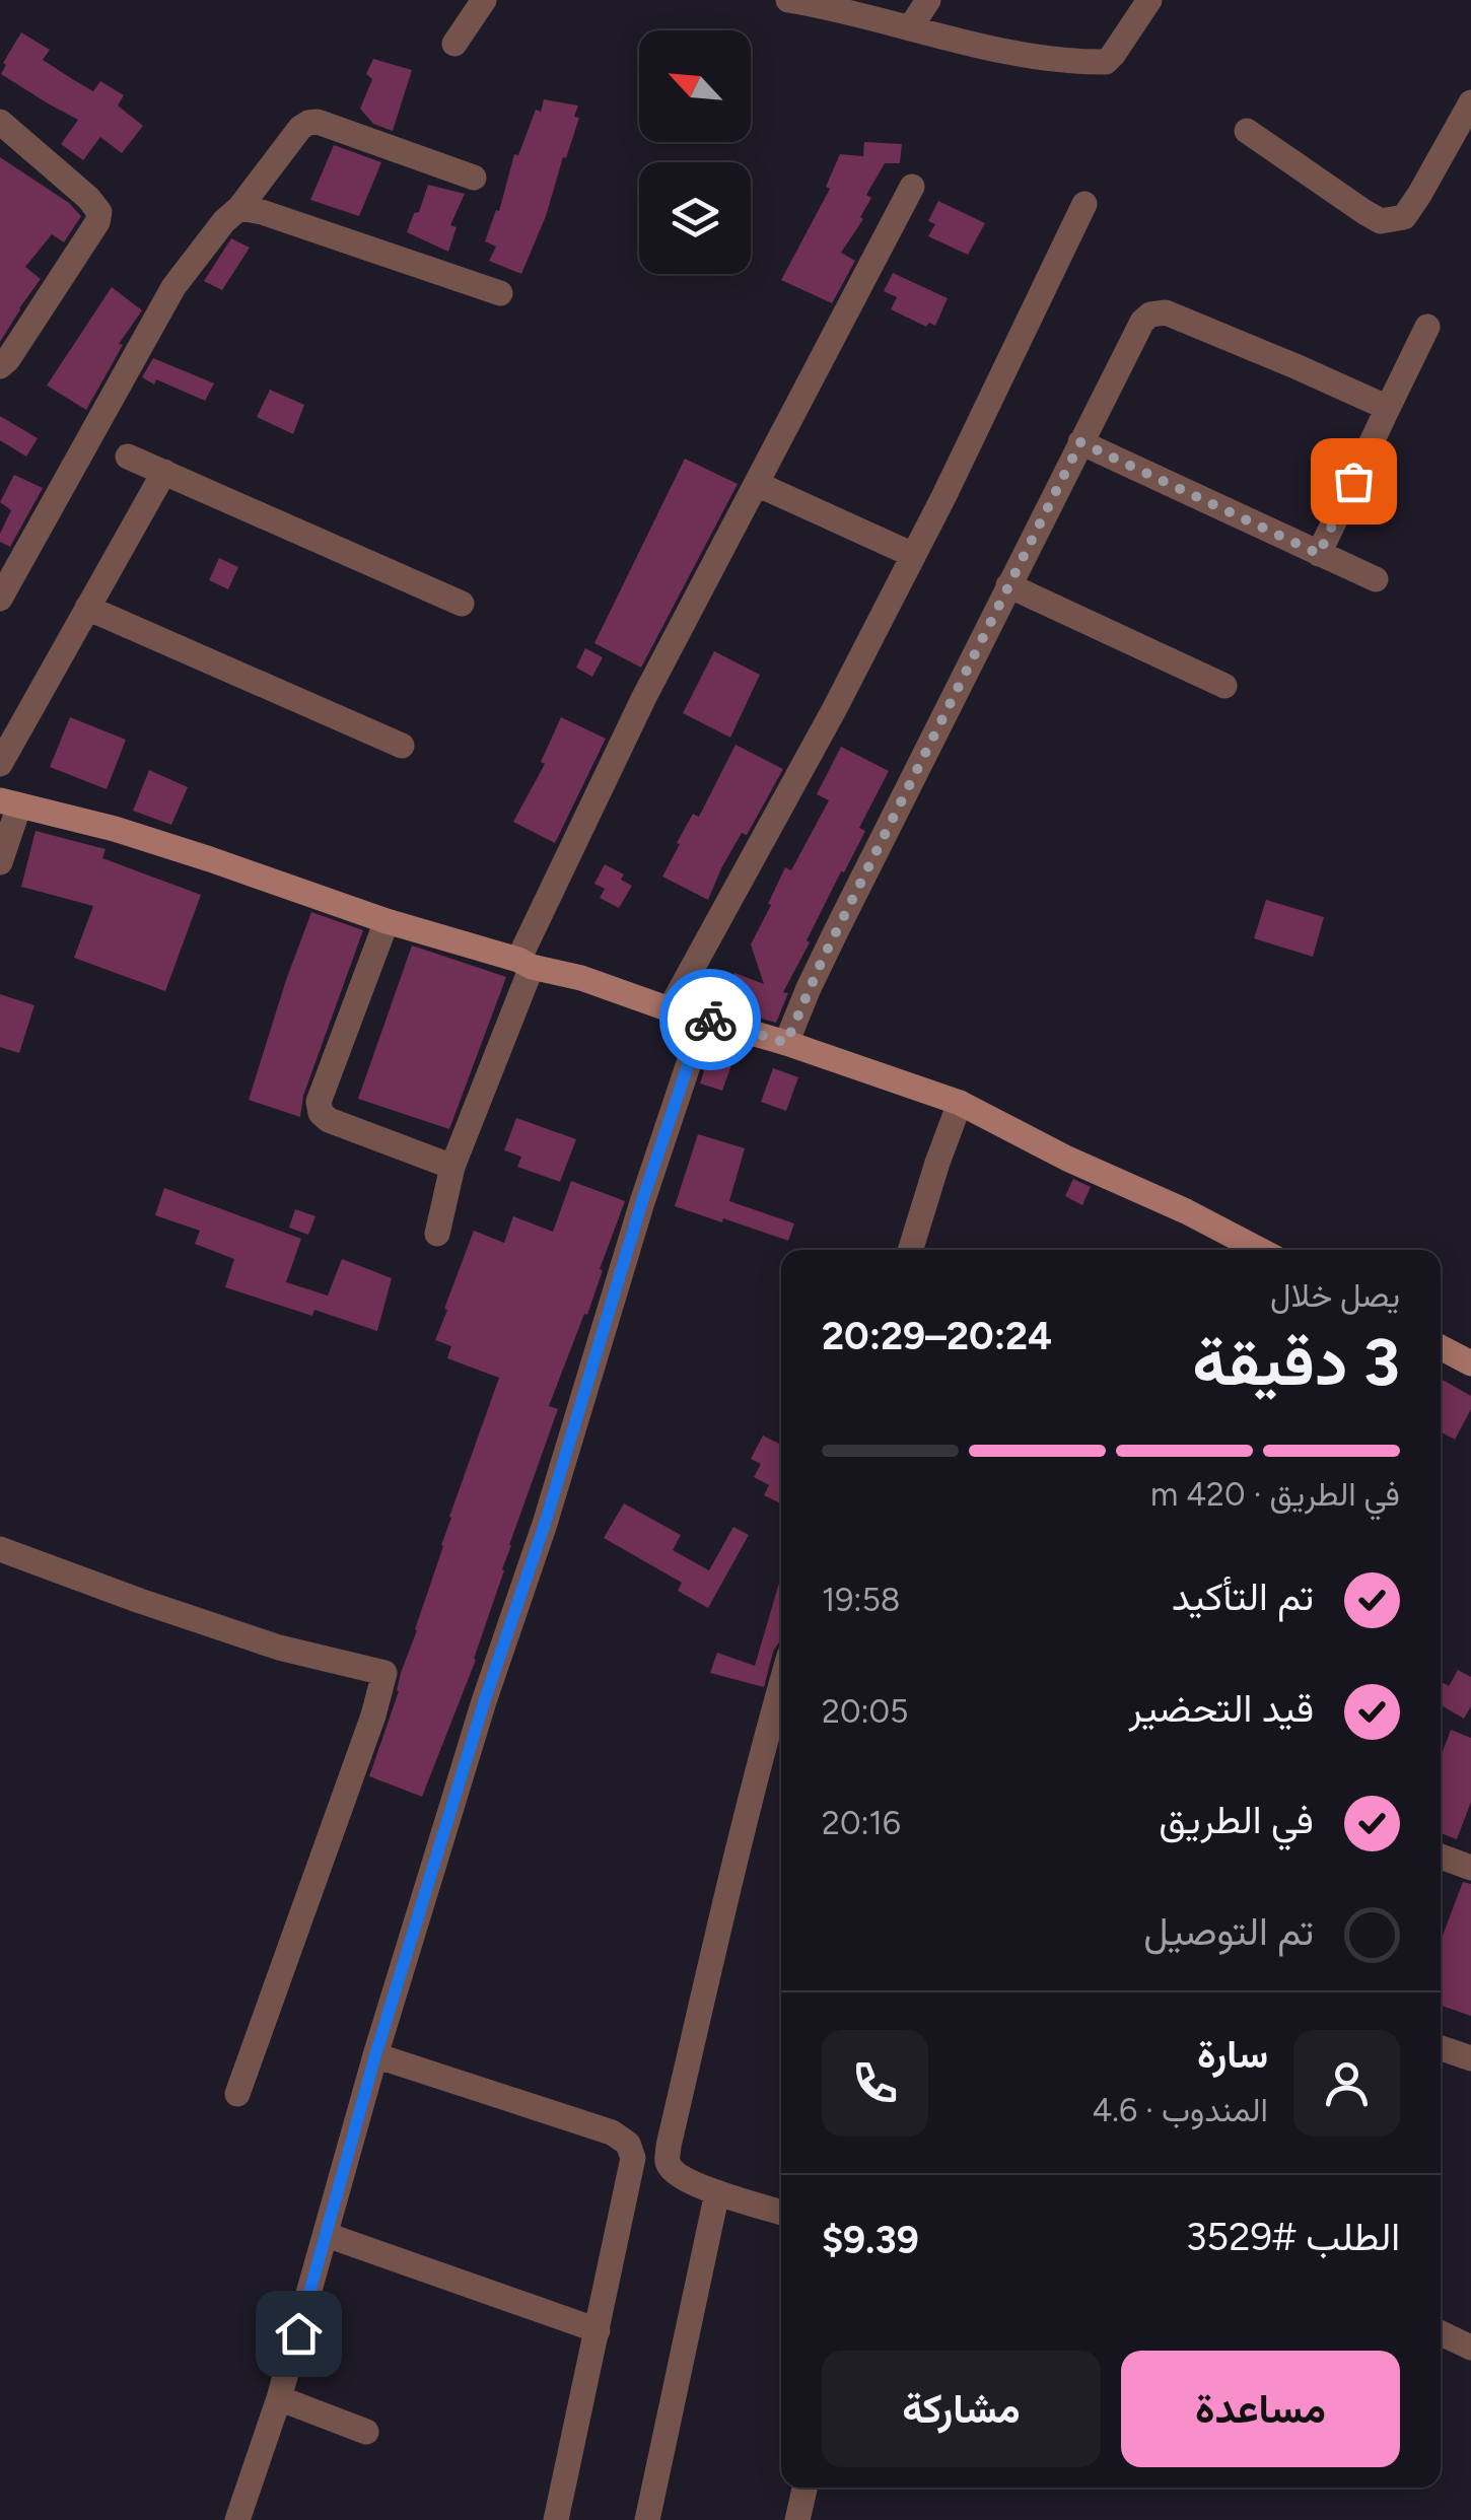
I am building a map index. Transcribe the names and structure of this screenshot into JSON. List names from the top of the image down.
{
  "north": "top left",
  "page": {
    "heading": ["3 دقيقة", "يصل خلال", "20:24–20:29"],
    "panel": [
      "سارة",
      "المندوب · 4.6",
      "الطلب #3529",
      "$9.39"
    ],
    "bar": "في الطريق · 420 m",
    "list": [
      ["تم التأكيد", "19:58"],
      ["قيد التحضير", "20:05"],
      ["في الطريق", "20:16"],
      "تم التوصيل"
    ],
    "buttons": ["مساعدة", "مشاركة"]
  }
}
